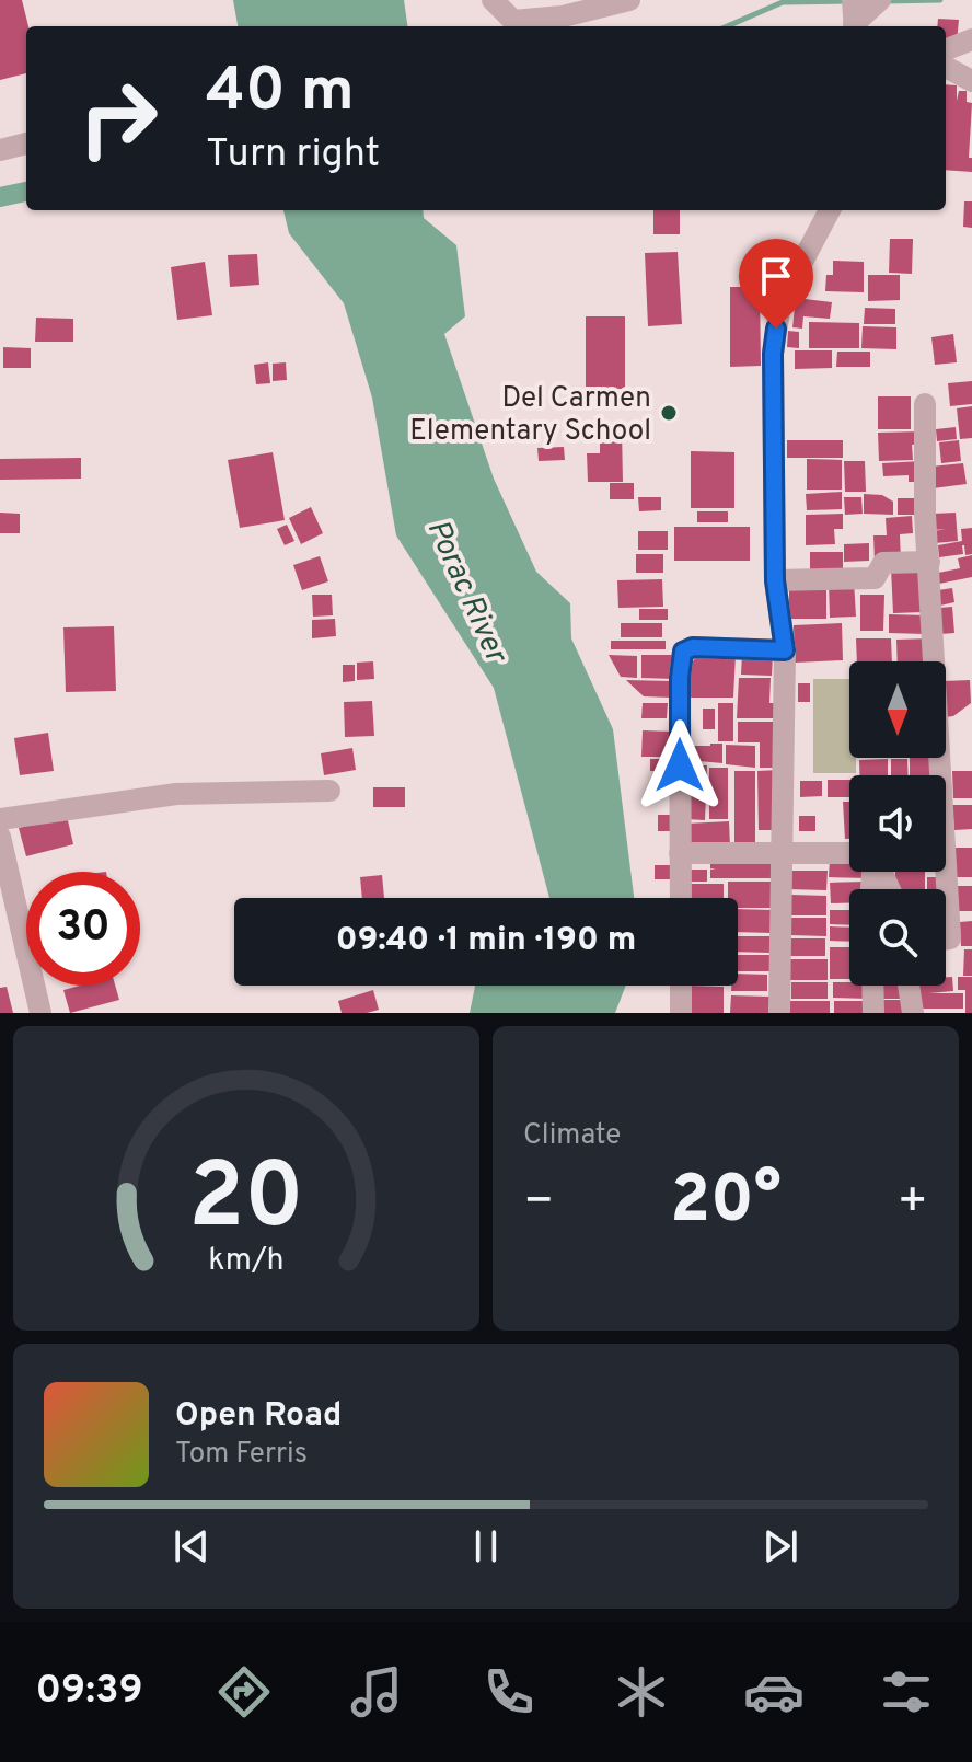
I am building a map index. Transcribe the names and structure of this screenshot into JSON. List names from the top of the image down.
{
  "water": ["Porac River"],
  "places": ["Del Carmen Elementary School"],
  "north": "bottom",
  "page": {
    "turn": ["40 m", "Turn right"],
    "limit": "30",
    "trip": "09:40 · 1 min · 190 m",
    "tile": "Climate",
    "heat": ["−", "20°", "+"],
    "song": ["Open Road", "Tom Ferris"],
    "tabs": "09:39",
    "gauge": ["20", "km/h"]
  }
}
